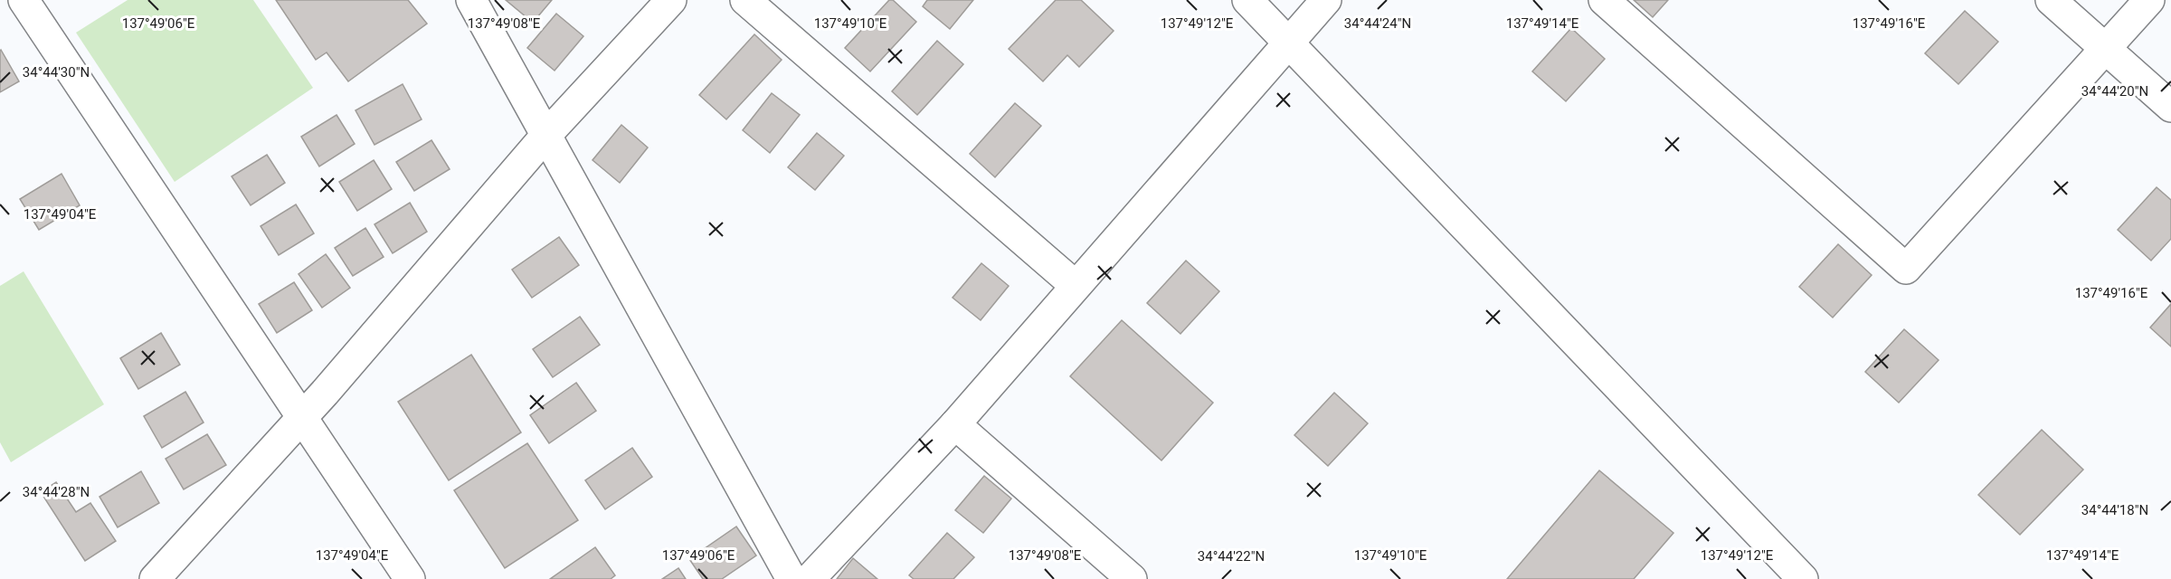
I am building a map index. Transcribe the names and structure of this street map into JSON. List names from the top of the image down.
{
  "coordinates": [
    "34°44'24\"N",
    "137°49'06\"E",
    "137°49'08\"E",
    "137°49'10\"E",
    "137°49'14\"E",
    "137°49'16\"E",
    "137°49'12\"E",
    "34°44'30\"N",
    "34°44'20\"N",
    "137°49'04\"E",
    "34°44'28\"N",
    "34°44'18\"N",
    "34°44'22\"N"
  ]
}
